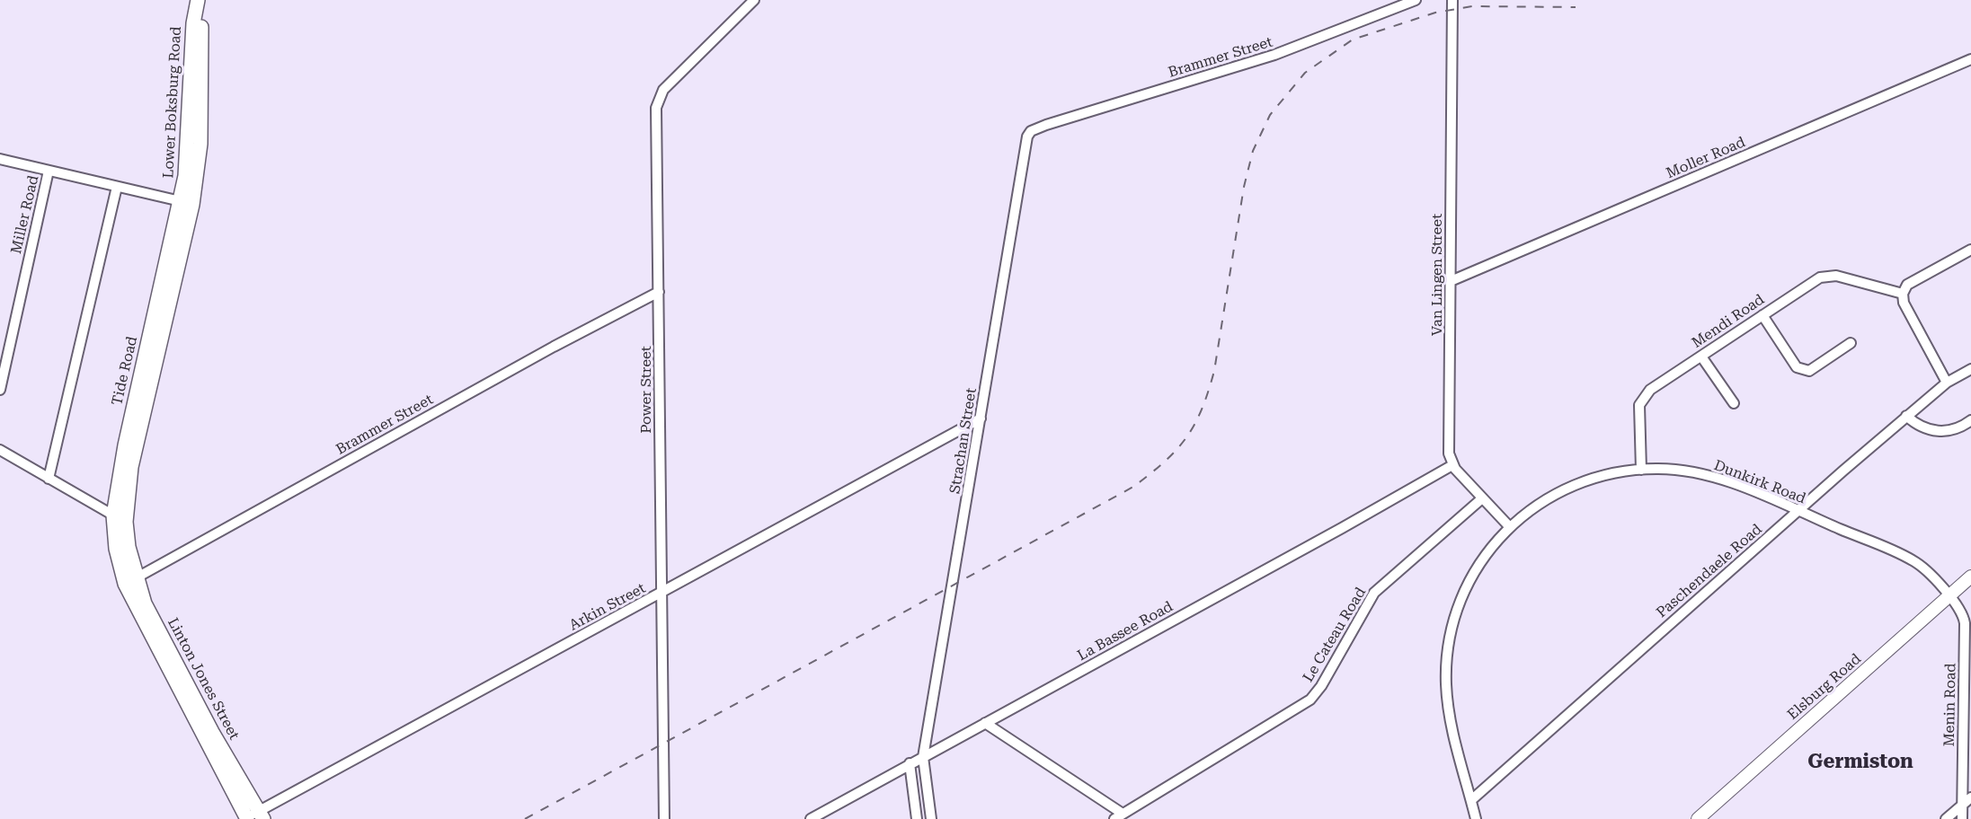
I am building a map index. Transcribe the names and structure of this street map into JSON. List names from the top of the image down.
{
  "streets": {
    "main road": [
      "Lower Boksburg Road",
      "Tide Road",
      "Linton Jones Street",
      "Elsburg Road"
    ],
    "street": [
      "Brammer Street",
      "Moller Road",
      "Miller Road",
      "Van Lingen Street",
      "Mendi Road",
      "Power Street",
      "Strachan Street",
      "Dunkirk Road",
      "Paschendaele Road",
      "Arkin Street",
      "La Bassee Road",
      "Le Cateau Road",
      "Menin Road"
    ]
  },
  "crossings": [
    ["Brammer Street", "Power Street"],
    ["Brammer Street", "Strachan Street"],
    ["Brammer Street", "Linton Jones Street"],
    ["Lower Boksburg Road", "Tide Road"],
    ["Moller Road", "Van Lingen Street"],
    ["Van Lingen Street", "La Bassee Road"],
    ["Mendi Road", "Dunkirk Road"],
    ["Tide Road", "Linton Jones Street"],
    ["Power Street", "Arkin Street"],
    ["Strachan Street", "Arkin Street"],
    ["Strachan Street", "La Bassee Road"],
    ["Dunkirk Road", "Paschendaele Road"],
    ["Dunkirk Road", "Elsburg Road"],
    ["Dunkirk Road", "Menin Road"],
    ["Arkin Street", "Linton Jones Street"],
    ["Elsburg Road", "Menin Road"]
  ],
  "districts": ["Germiston"]
}
